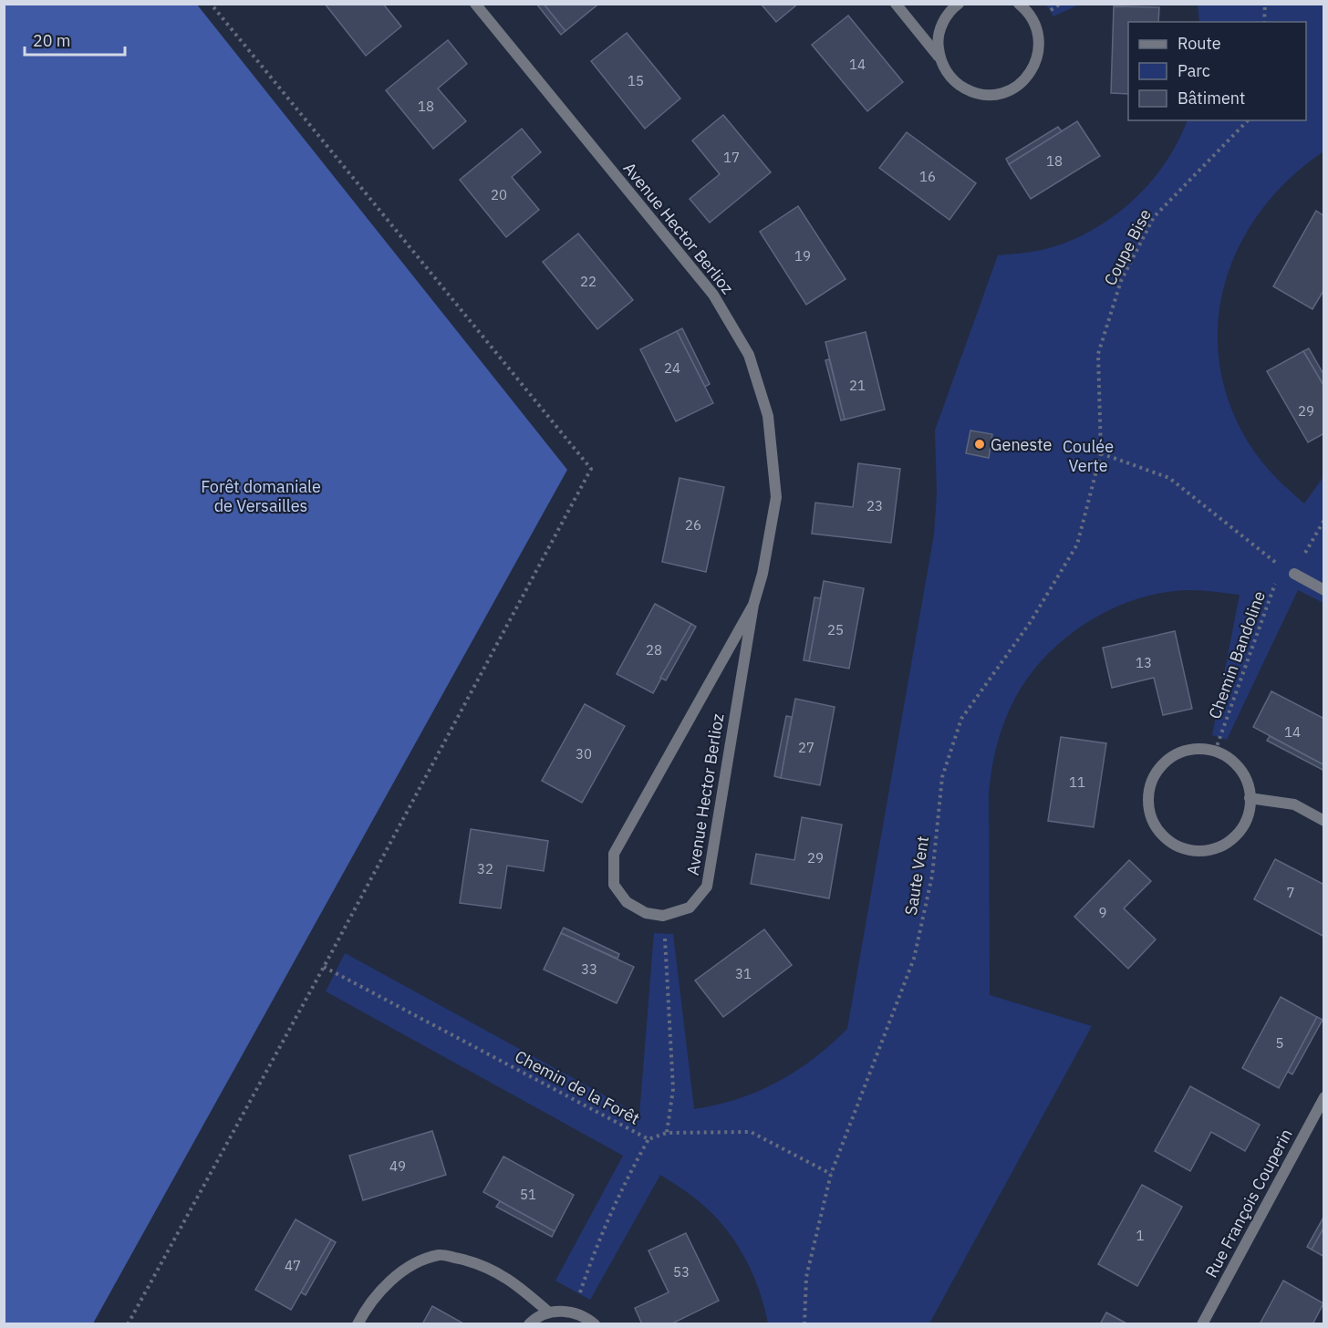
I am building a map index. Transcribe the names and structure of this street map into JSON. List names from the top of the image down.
{
  "streets": {
    "street": ["Avenue Hector Berlioz", "Rue François Couperin"],
    "path": [
      "Coupe Bise",
      "Chemin Bandoline",
      "Saute Vent",
      "Chemin de la Forêt"
    ]
  },
  "crossings": [
    ["Coupe Bise", "Saute Vent"],
    ["Saute Vent", "Chemin de la Forêt"]
  ],
  "parks": ["Coulée Verte", "Forêt domaniale de Versailles"],
  "places": ["Geneste"],
  "house_numbers": [
    "14",
    "15",
    "18",
    "17",
    "18",
    "16",
    "20",
    "19",
    "22",
    "24",
    "21",
    "29",
    "23",
    "26",
    "25",
    "28",
    "13",
    "14",
    "27",
    "30",
    "11",
    "29",
    "32",
    "7",
    "9",
    "33",
    "31",
    "5",
    "49",
    "51",
    "1",
    "47",
    "53"
  ],
  "legend": ["Route", "Parc", "Bâtiment"],
  "scale_bar": "20 m"
}
